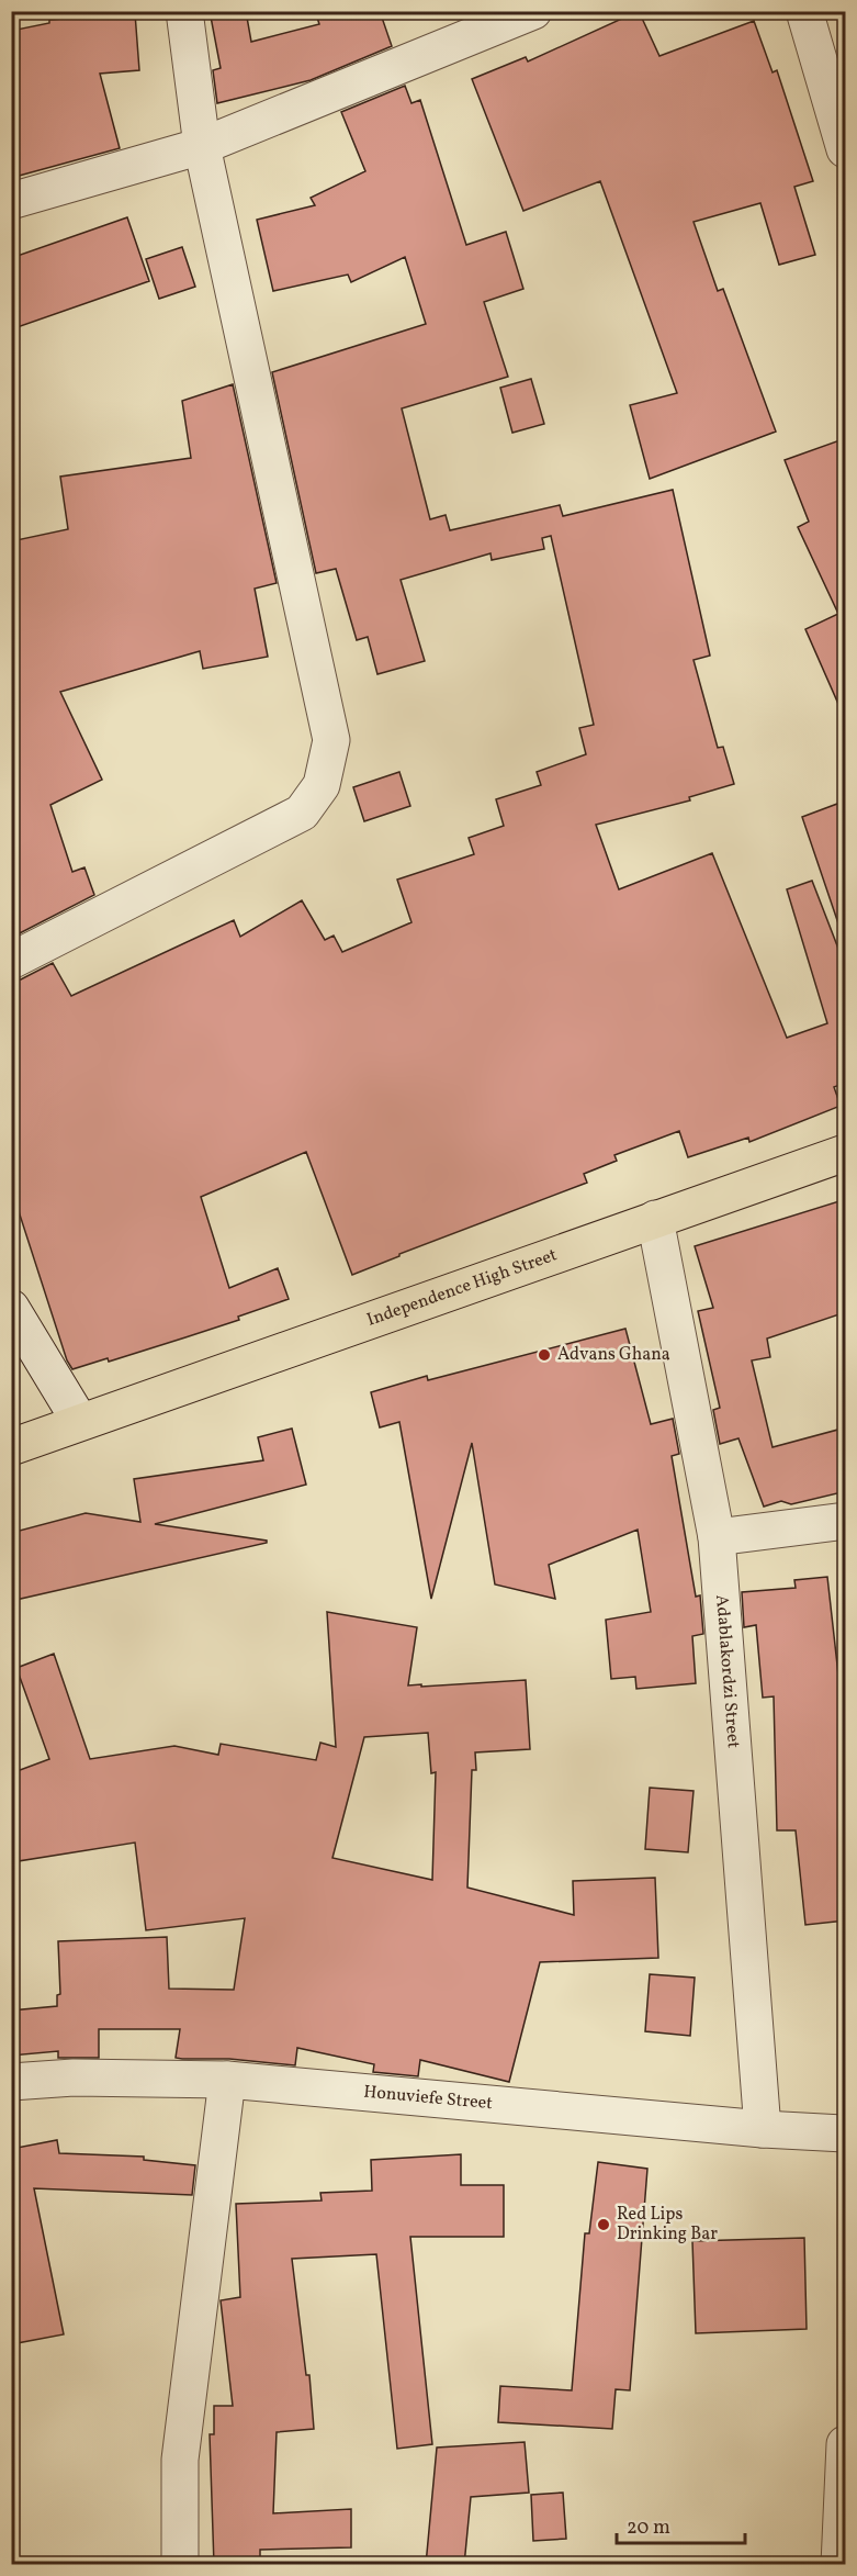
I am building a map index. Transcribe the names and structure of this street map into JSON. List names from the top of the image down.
{
  "streets": {
    "main road": ["Independence High Street"],
    "street": ["Adablakordzi Street", "Honuviefe Street"]
  },
  "crossings": [
    ["Independence High Street", "Adablakordzi Street"],
    ["Adablakordzi Street", "Honuviefe Street"]
  ],
  "places": ["Advans Ghana", "Red Lips Drinking Bar"],
  "scale_bar": "20 m"
}
